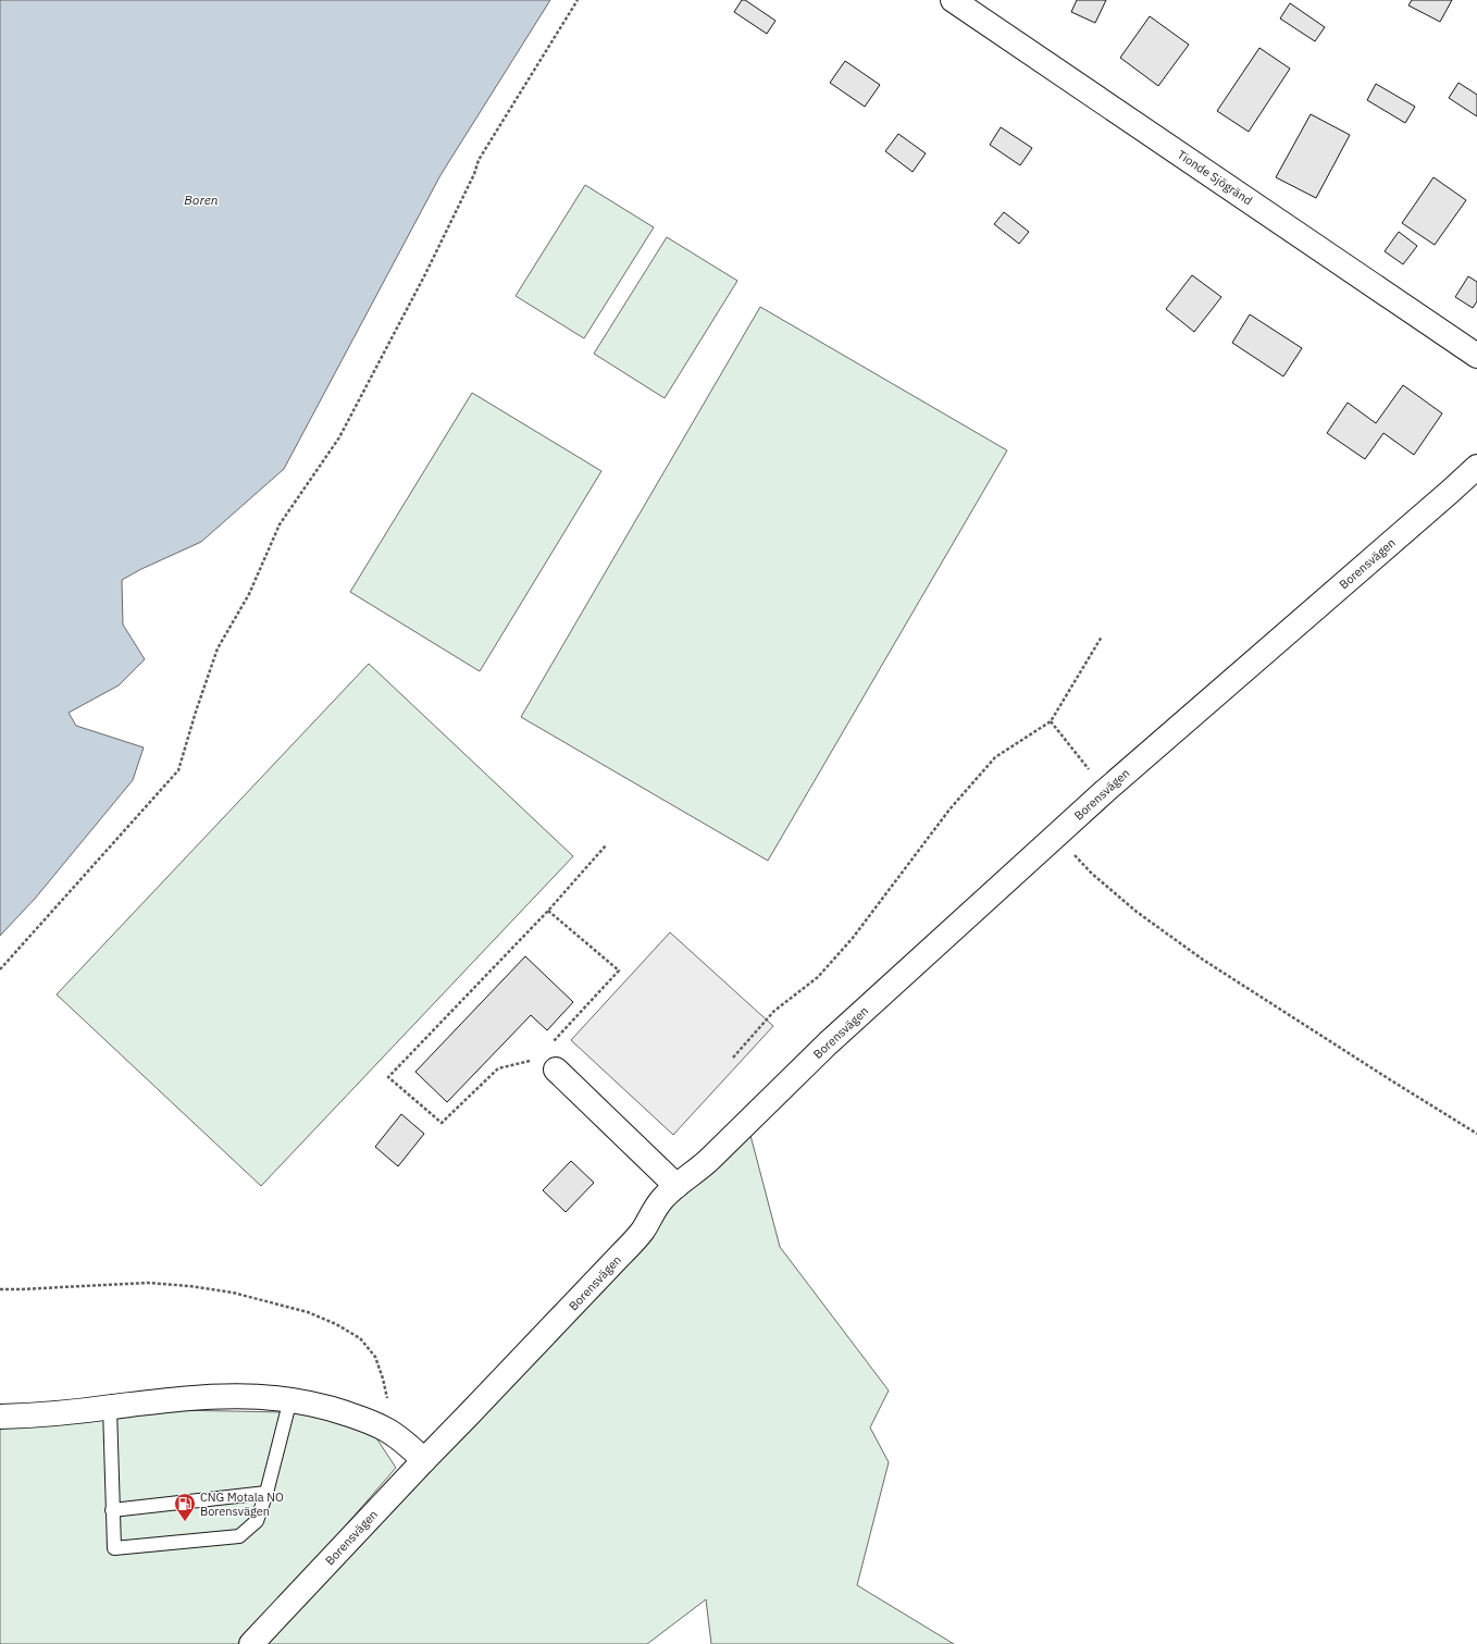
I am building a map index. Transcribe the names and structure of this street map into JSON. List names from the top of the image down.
{
  "streets": {
    "street": ["Tionde Sjögränd", "Borensvägen"]
  },
  "water": ["Boren"],
  "places": {
    "fuel station": ["CNG Motala NO Borensvägen"]
  }
}
